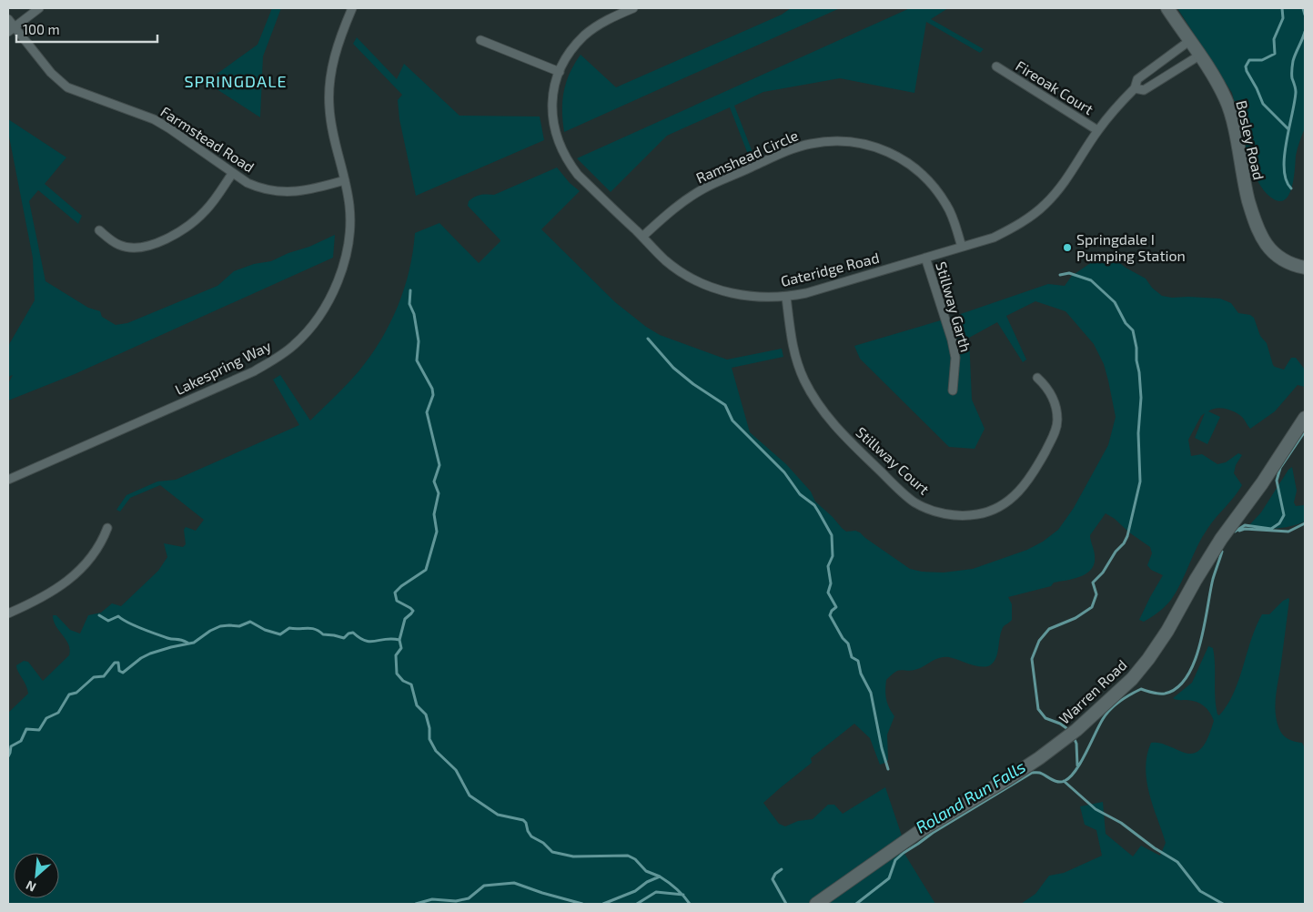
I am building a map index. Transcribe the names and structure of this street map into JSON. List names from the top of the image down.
{
  "streets": {
    "street": [
      "Fireoak Court",
      "Farmstead Road",
      "Bosley Road",
      "Ramshead Circle",
      "Gateridge Road",
      "Stillway Garth",
      "Lakespring Way",
      "Stillway Court",
      "Warren Road"
    ]
  },
  "crossings": [
    ["Fireoak Court", "Gateridge Road"],
    ["Farmstead Road", "Lakespring Way"],
    ["Bosley Road", "Gateridge Road"],
    ["Ramshead Circle", "Gateridge Road"],
    ["Gateridge Road", "Stillway Garth"],
    ["Gateridge Road", "Stillway Court"]
  ],
  "districts": ["SPRINGDALE"],
  "water": ["Roland Run Falls"],
  "places": ["Springdale I Pumping Station"],
  "scale_bar": "100 m",
  "north": "bottom left"
}
